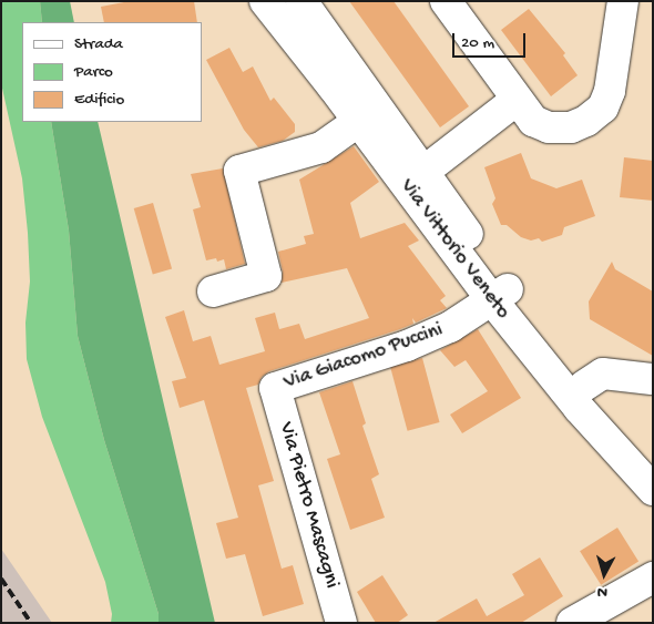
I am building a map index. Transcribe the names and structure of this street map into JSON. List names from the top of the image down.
{
  "streets": {
    "street": ["Via Vittorio Veneto", "Via Giacomo Puccini", "Via Pietro Mascagni"]
  },
  "crossings": [
    ["Via Vittorio Veneto", "Via Giacomo Puccini"],
    ["Via Giacomo Puccini", "Via Pietro Mascagni"]
  ],
  "legend": ["Strada", "Parco", "Edificio"],
  "scale_bar": "20 m",
  "north": "bottom"
}
